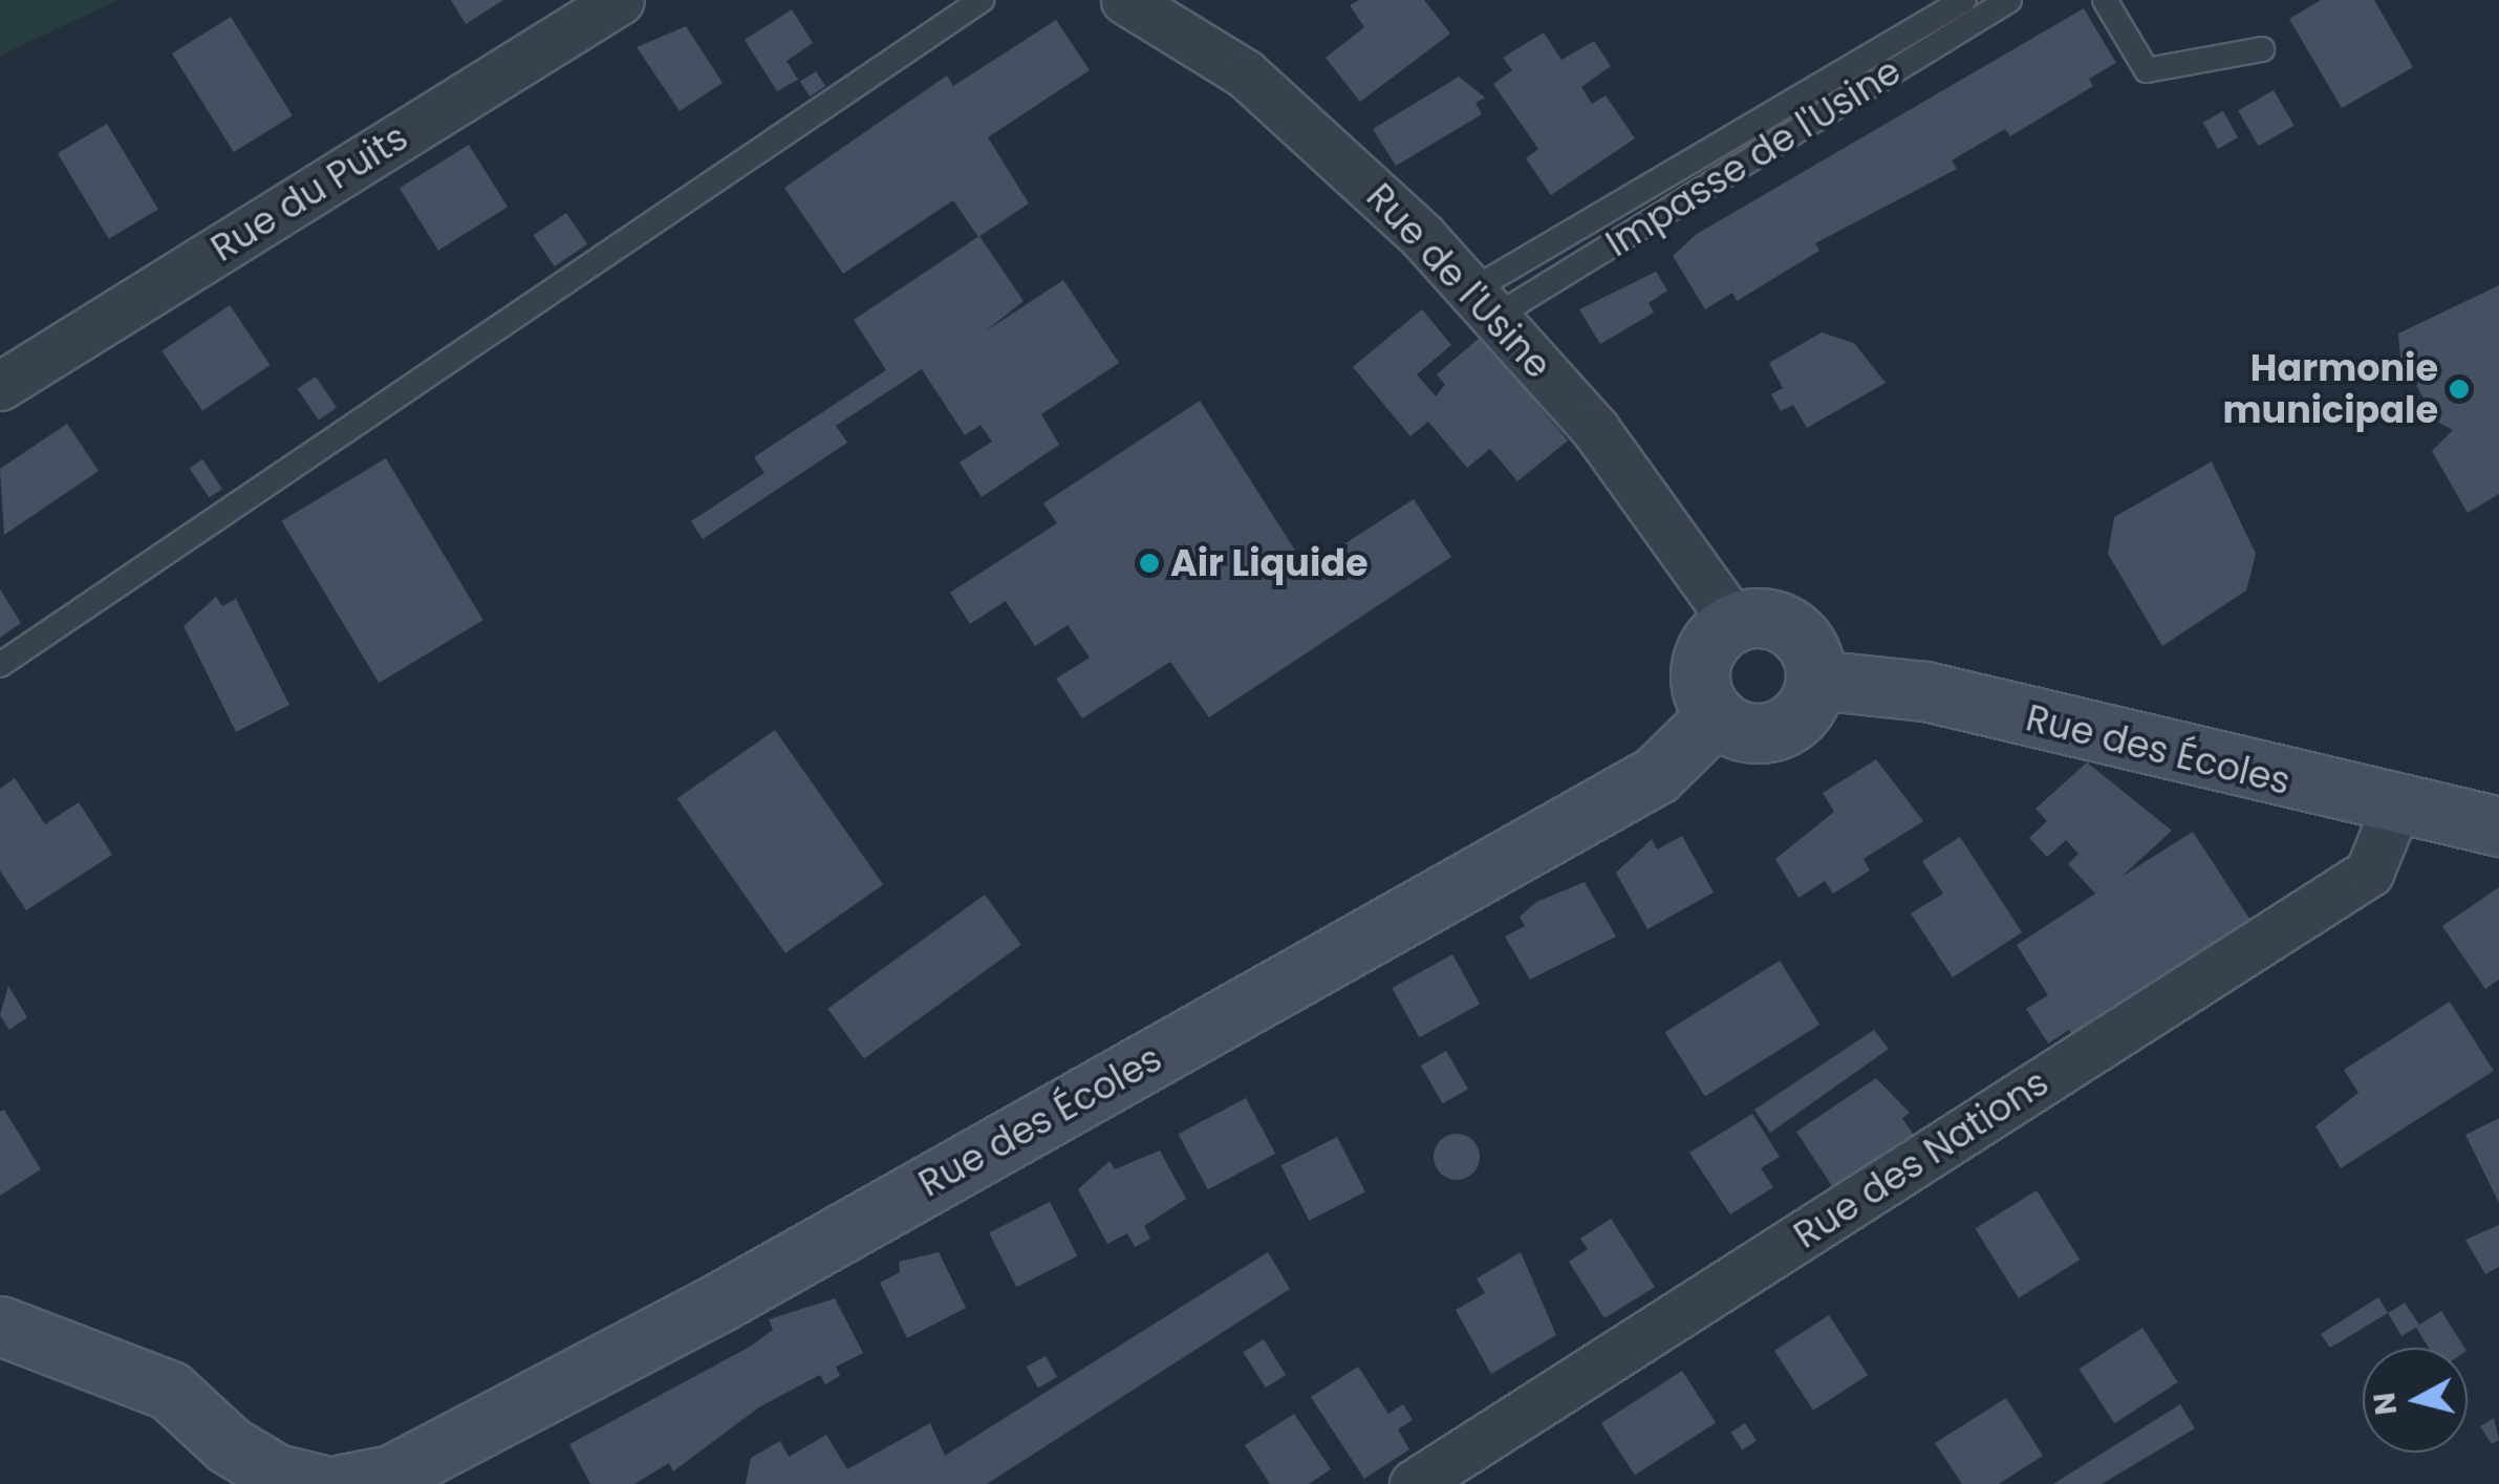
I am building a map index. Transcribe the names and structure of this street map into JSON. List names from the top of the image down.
{
  "streets": {
    "street": [
      "Rue du Puits",
      "Rue de l'Usine",
      "Rue des Écoles",
      "Rue des Nations"
    ],
    "lane": ["Impasse de l'Usine"]
  },
  "crossings": [
    ["Impasse de l'Usine", "Rue de l'Usine"],
    ["Rue de l'Usine", "Rue des Écoles"],
    ["Rue des Écoles", "Rue des Nations"]
  ],
  "places": ["Harmonie municipale", "Air Liquide"],
  "north": "left"
}
